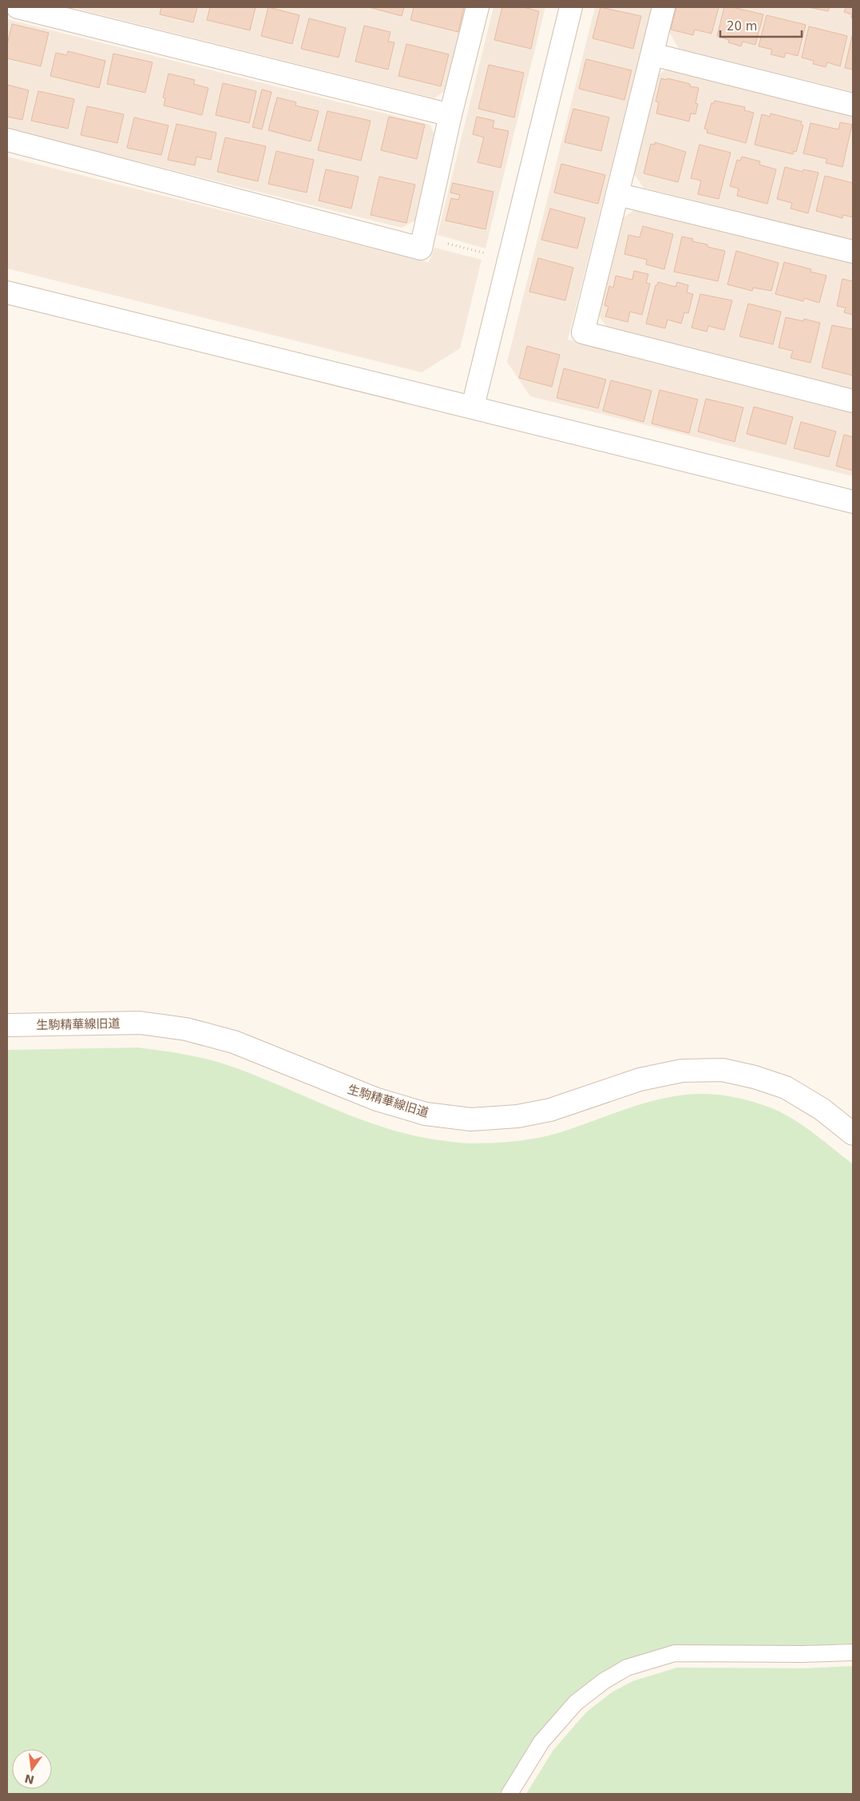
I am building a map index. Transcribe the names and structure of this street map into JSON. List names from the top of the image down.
{
  "streets": {
    "street": ["生駒精華線旧道"]
  },
  "scale_bar": "20 m",
  "north": "bottom"
}
